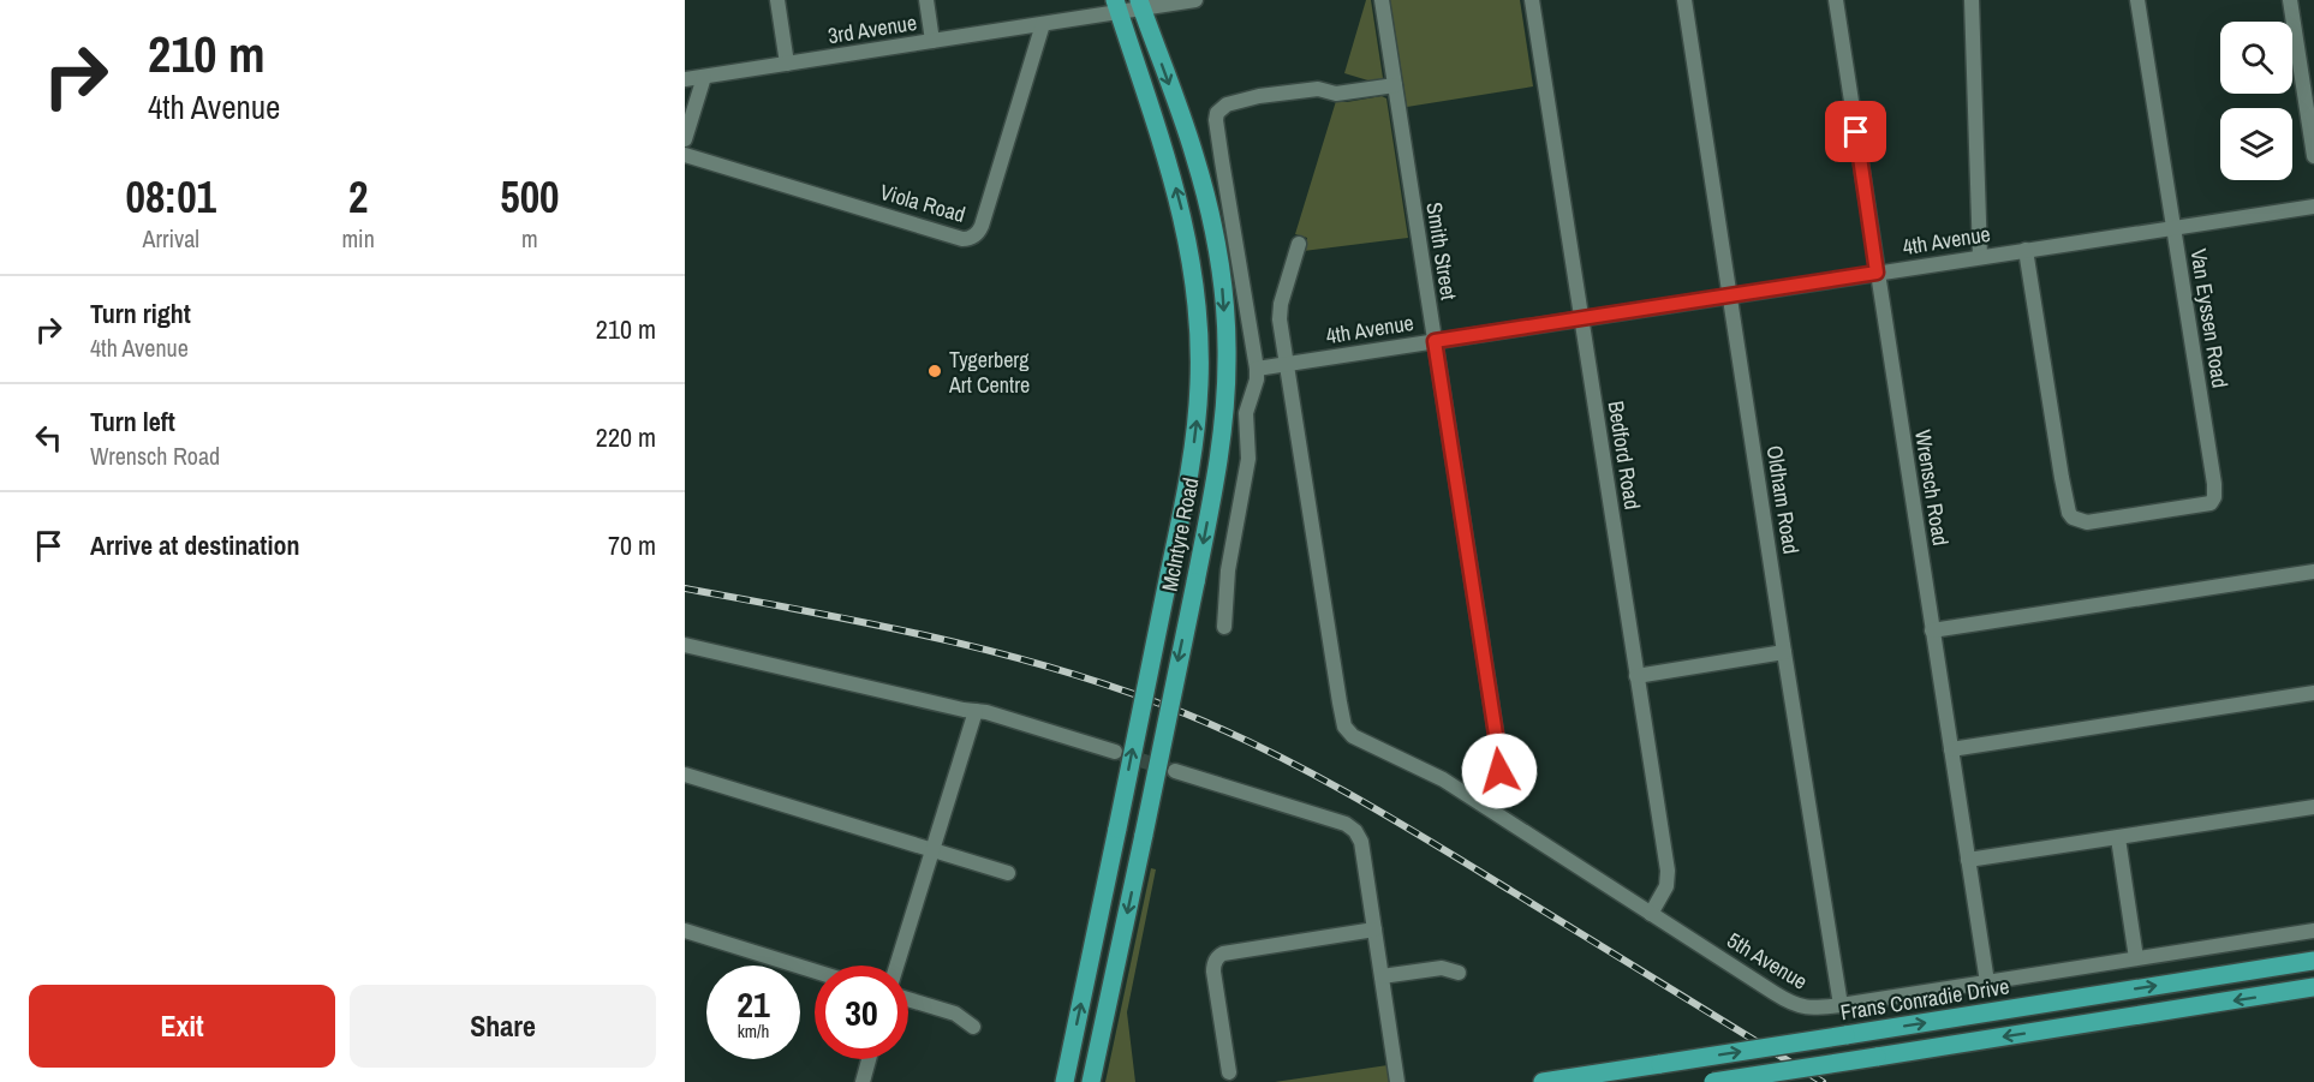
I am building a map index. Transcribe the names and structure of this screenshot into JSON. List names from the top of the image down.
{
  "streets": {
    "main road": ["McIntyre Road", "Frans Conradie Drive"],
    "street": [
      "3rd Avenue",
      "Viola Road",
      "4th Avenue",
      "Smith Street",
      "Van Eyssen Road",
      "Bedford Road",
      "Wrensch Road",
      "Oldham Road",
      "5th Avenue"
    ]
  },
  "crossings": [
    ["3rd Avenue", "Viola Road"],
    ["3rd Avenue", "McIntyre Road"],
    ["4th Avenue", "Smith Street"],
    ["4th Avenue", "Van Eyssen Road"],
    ["4th Avenue", "Bedford Road"],
    ["4th Avenue", "Wrensch Road"],
    ["4th Avenue", "Oldham Road"],
    ["4th Avenue", "5th Avenue"],
    ["Smith Street", "5th Avenue"],
    ["Bedford Road", "5th Avenue"],
    ["Wrensch Road", "5th Avenue"],
    ["Oldham Road", "5th Avenue"]
  ],
  "places": ["Tygerberg Art Centre"],
  "page": {
    "turn": ["210 m", "4th Avenue"],
    "eta": [
      "08:01",
      "Arrival",
      "2",
      "min",
      "500",
      "m"
    ],
    "list": [
      {
        "name": "Turn right",
        "note": "4th Avenue",
        "value": "210 m"
      },
      {
        "name": "Turn left",
        "note": "Wrensch Road",
        "value": "220 m"
      },
      {
        "name": "Arrive at destination",
        "value": "70 m"
      }
    ],
    "speed": "21 km/h",
    "limit": "30",
    "buttons": ["Exit", "Share"]
  }
}
